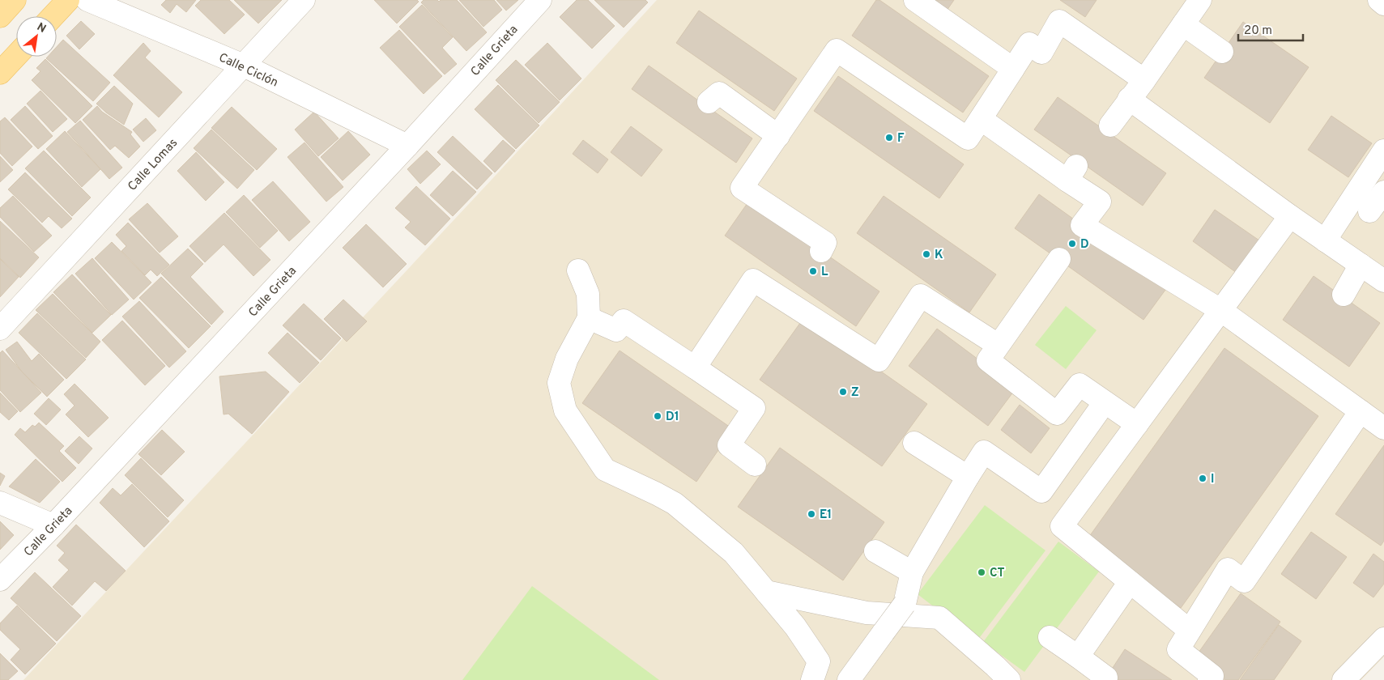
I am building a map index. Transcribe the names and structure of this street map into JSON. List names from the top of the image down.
{
  "streets": {
    "street": ["Calle Grieta", "Calle Ciclón", "Calle Lomas"]
  },
  "crossings": [
    ["Calle Grieta", "Calle Ciclón"],
    ["Calle Ciclón", "Calle Lomas"]
  ],
  "places": [
    "F",
    "D",
    "K",
    "L",
    "Z",
    "D1",
    "I",
    "E1",
    "CT"
  ],
  "scale_bar": "20 m",
  "north": "top right"
}
